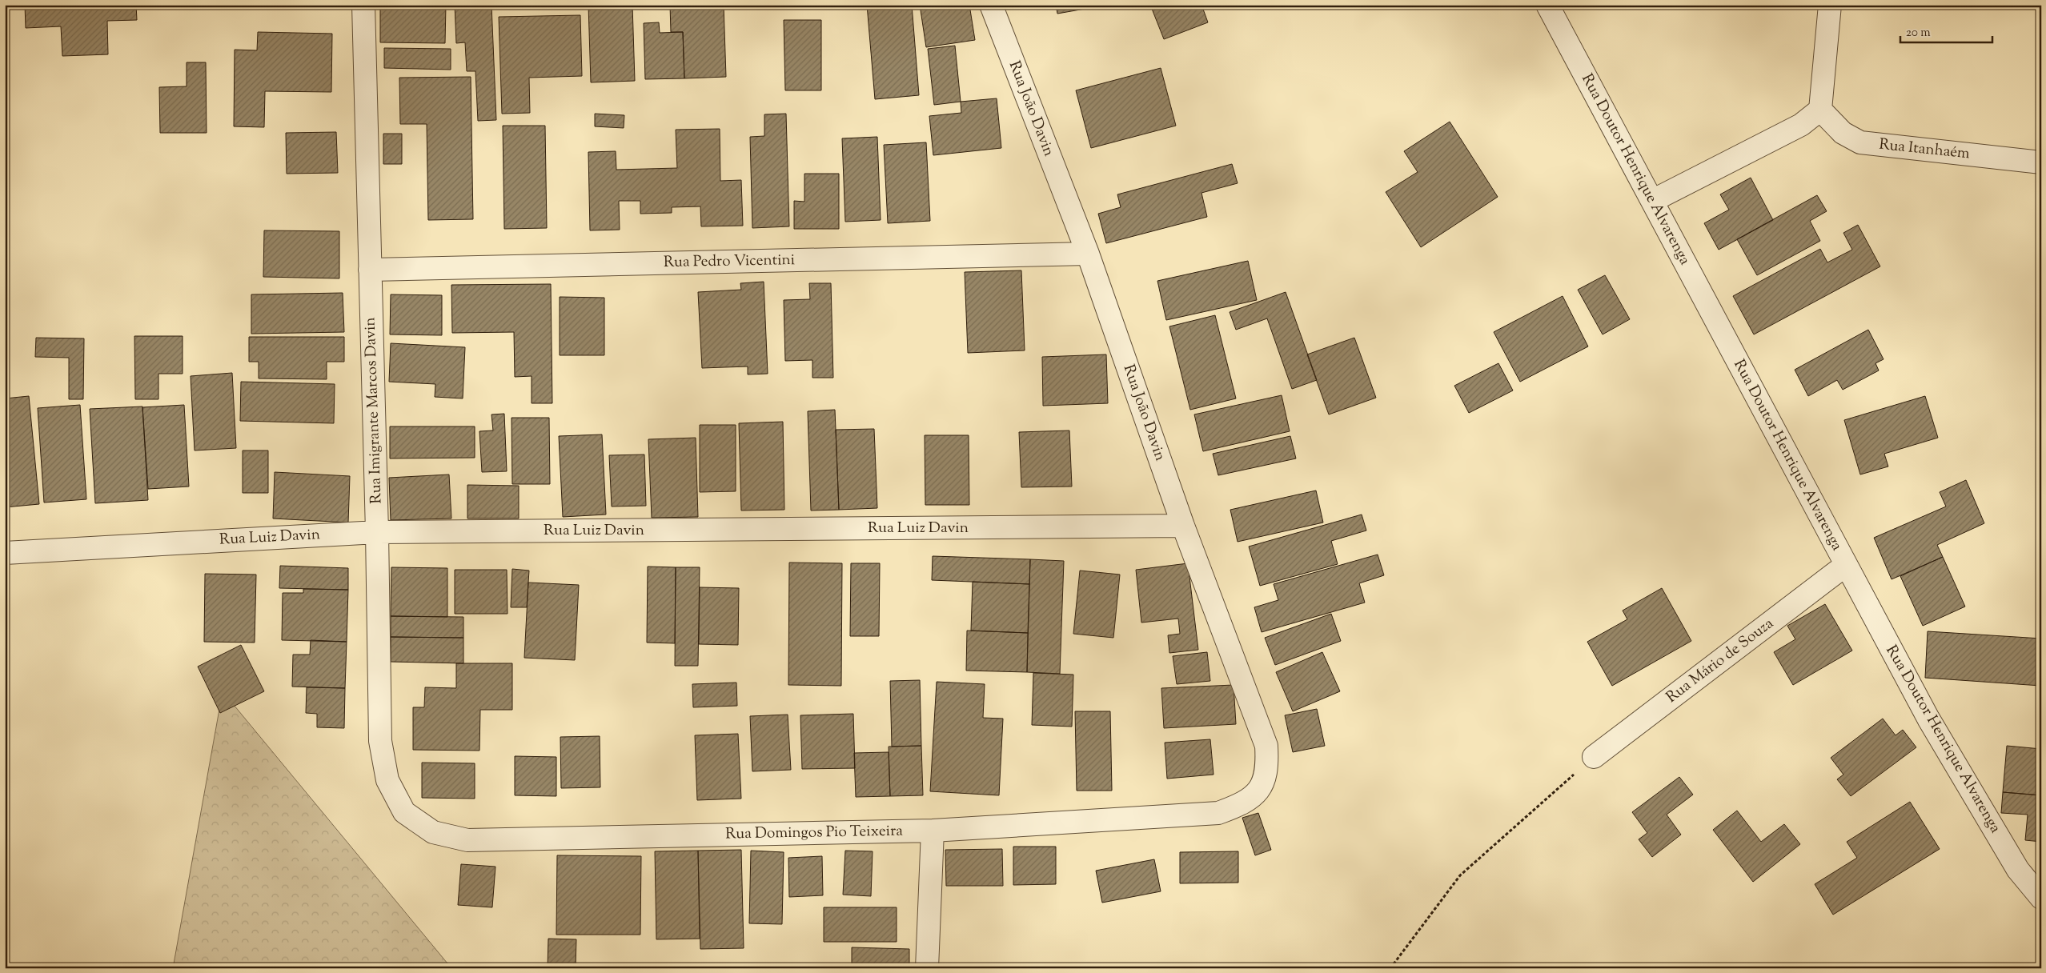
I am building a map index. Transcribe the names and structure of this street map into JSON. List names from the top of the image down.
{
  "streets": {
    "street": [
      "Rua João Davin",
      "Rua Itanhaém",
      "Rua Doutor Henrique Alvarenga",
      "Rua Pedro Vicentini",
      "Rua Imigrante Marcos Davin",
      "Rua Luiz Davin",
      "Rua Mário de Souza",
      "Rua Domingos Pio Teixeira"
    ]
  },
  "crossings": [
    ["Rua João Davin", "Rua Pedro Vicentini"],
    ["Rua João Davin", "Rua Luiz Davin"],
    ["Rua João Davin", "Rua Domingos Pio Teixeira"],
    ["Rua Doutor Henrique Alvarenga", "Rua Mário de Souza"],
    ["Rua Pedro Vicentini", "Rua Imigrante Marcos Davin"],
    ["Rua Imigrante Marcos Davin", "Rua Luiz Davin"],
    ["Rua Imigrante Marcos Davin", "Rua Domingos Pio Teixeira"]
  ],
  "scale_bar": "20 m"
}
